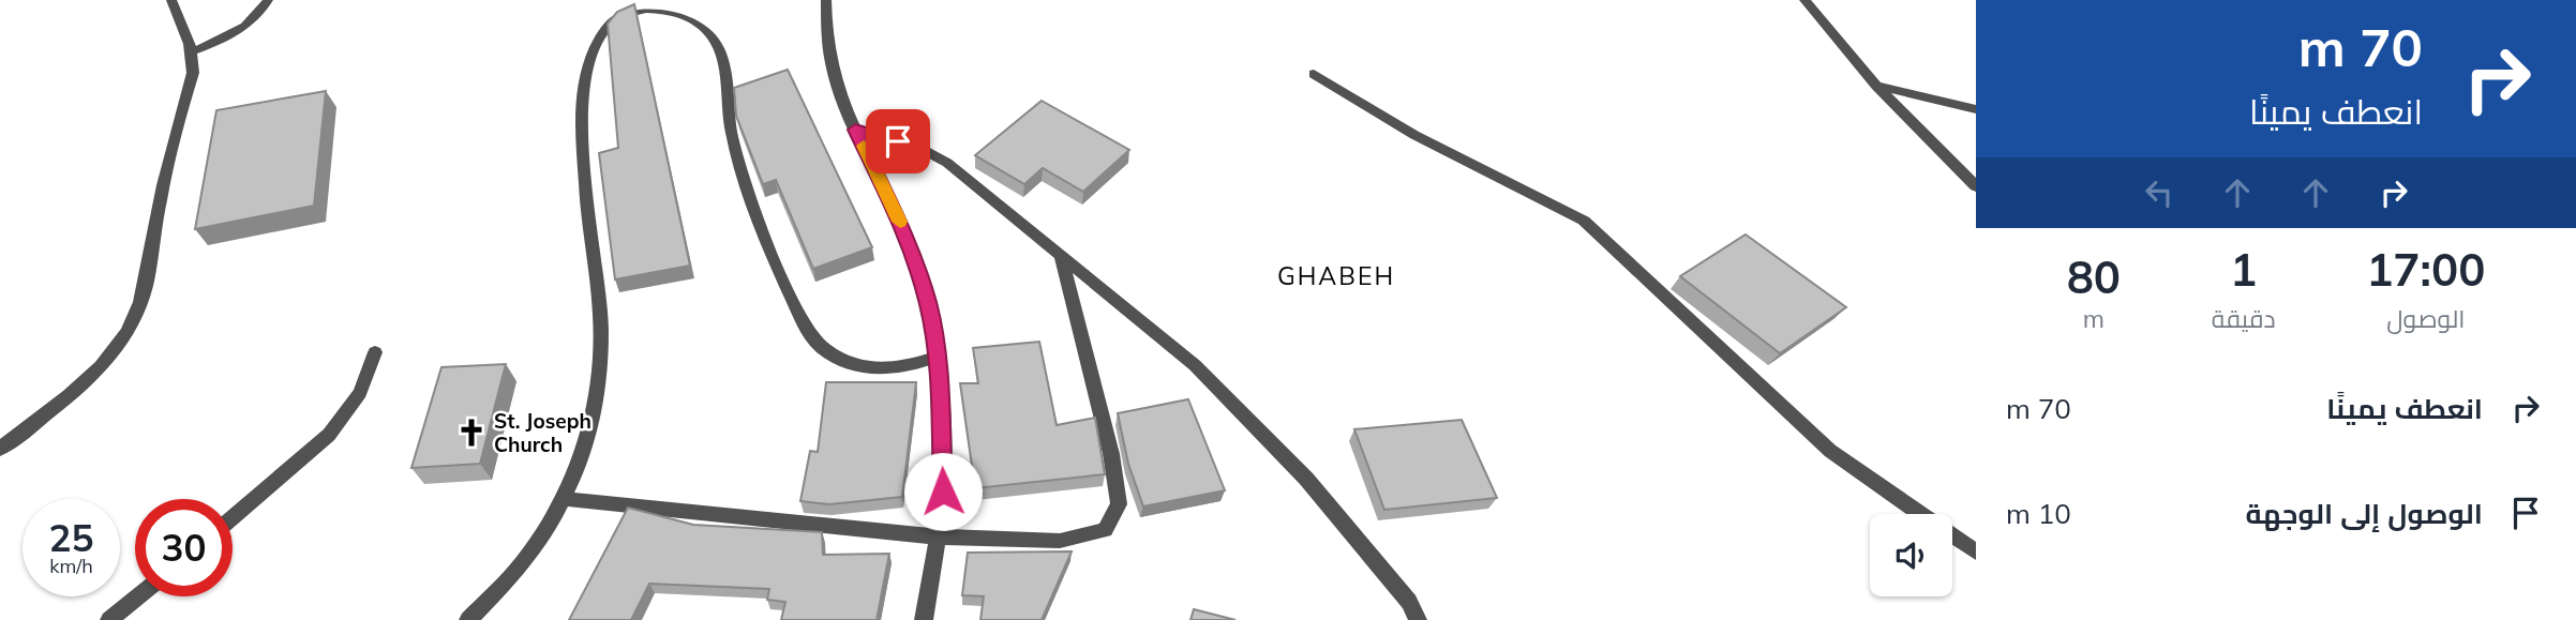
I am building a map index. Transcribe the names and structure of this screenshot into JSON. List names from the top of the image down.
{
  "districts": ["GHABEH"],
  "places": {
    "church": ["St. Joseph Church"]
  },
  "page": {
    "turn": ["70 m", "انعطف يمينًا"],
    "eta": [
      "17:00",
      "الوصول",
      "1",
      "دقيقة",
      "80",
      "m"
    ],
    "list": [
      {
        "name": "انعطف يمينًا",
        "value": "70 m"
      },
      {
        "name": "الوصول إلى الوجهة",
        "value": "10 m"
      }
    ],
    "speed": "25 km/h",
    "limit": "30"
  }
}
